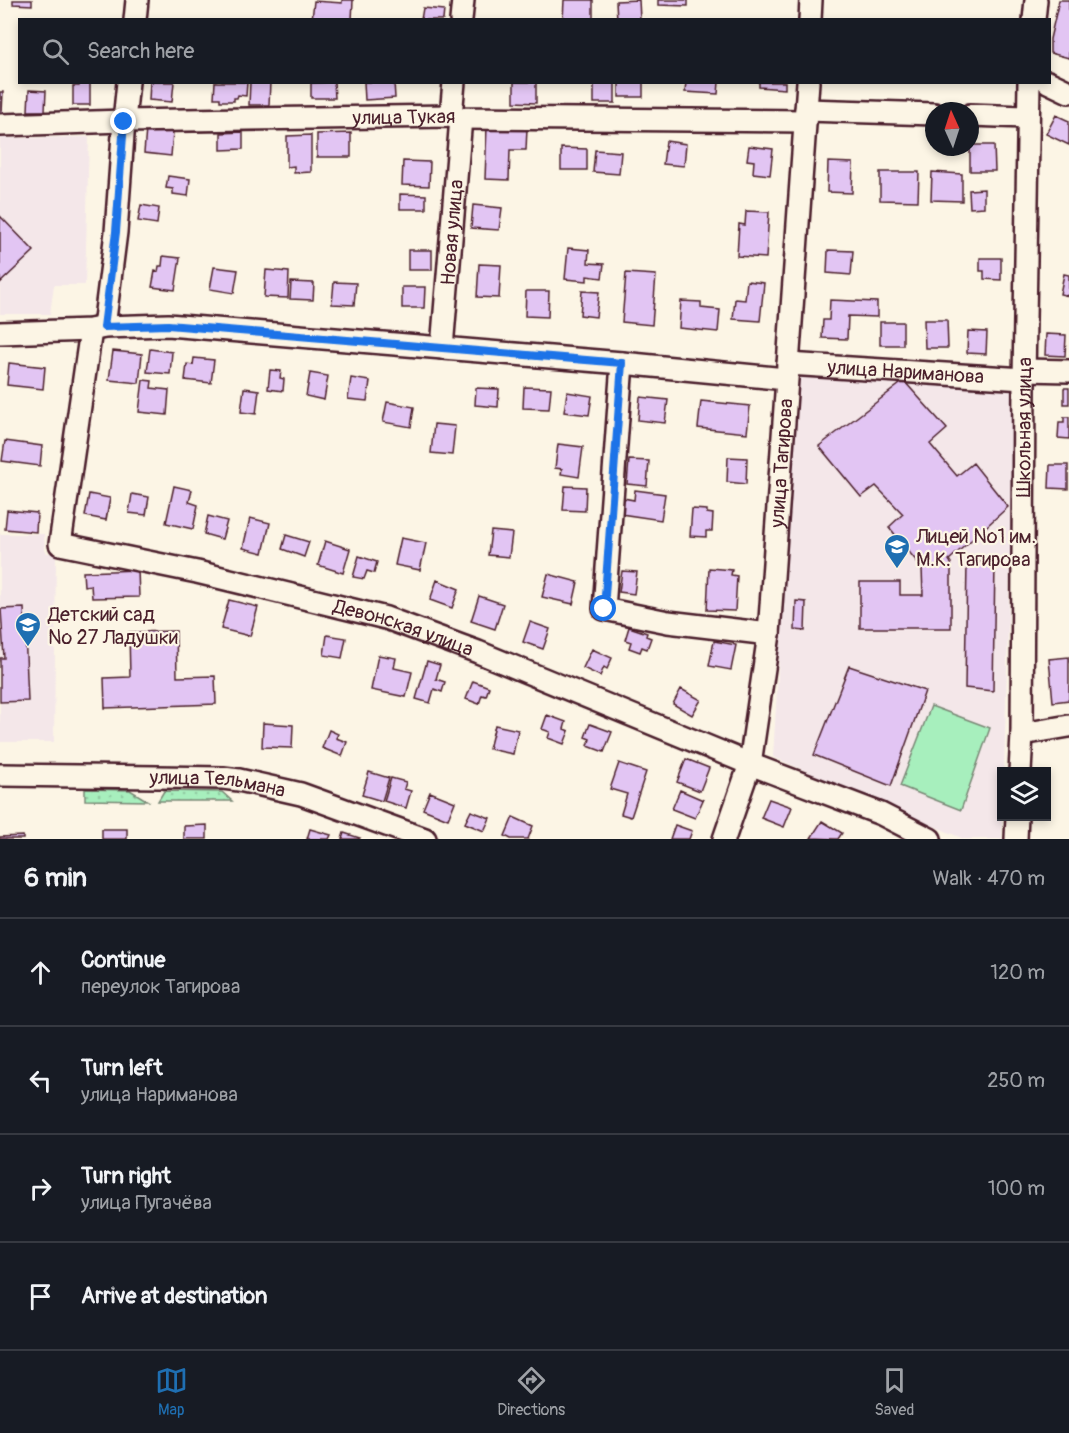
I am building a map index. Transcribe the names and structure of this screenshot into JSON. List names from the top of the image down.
{
  "streets": {
    "street": [
      "улица Тукая",
      "Новая улица",
      "улица Нариманова",
      "Школьная улица",
      "улица Тагирова",
      "Девонская улица",
      "улица Тельмана"
    ]
  },
  "crossings": [
    ["улица Тукая", "Новая улица"],
    ["улица Тукая", "улица Тагирова"],
    ["Новая улица", "улица Нариманова"],
    ["улица Нариманова", "Школьная улица"],
    ["улица Нариманова", "улица Тагирова"],
    ["улица Нариманова", "Девонская улица"],
    ["улица Тагирова", "Девонская улица"]
  ],
  "places": {
    "school or university": ["Лицей №1 им. М.К. Тагирова", "Детский сад № 27 Ладушки"]
  },
  "north": "top",
  "page": {
    "search": "Search here",
    "heading": ["6 min", "Walk · 470 m"],
    "list": [
      ["Continue", "переулок Тагирова", "120 m"],
      ["Turn left", "улица Нариманова", "250 m"],
      ["Turn right", "улица Пугачёва", "100 m"],
      "Arrive at destination"
    ],
    "nav": ["Map", "Directions", "Saved"]
  }
}
